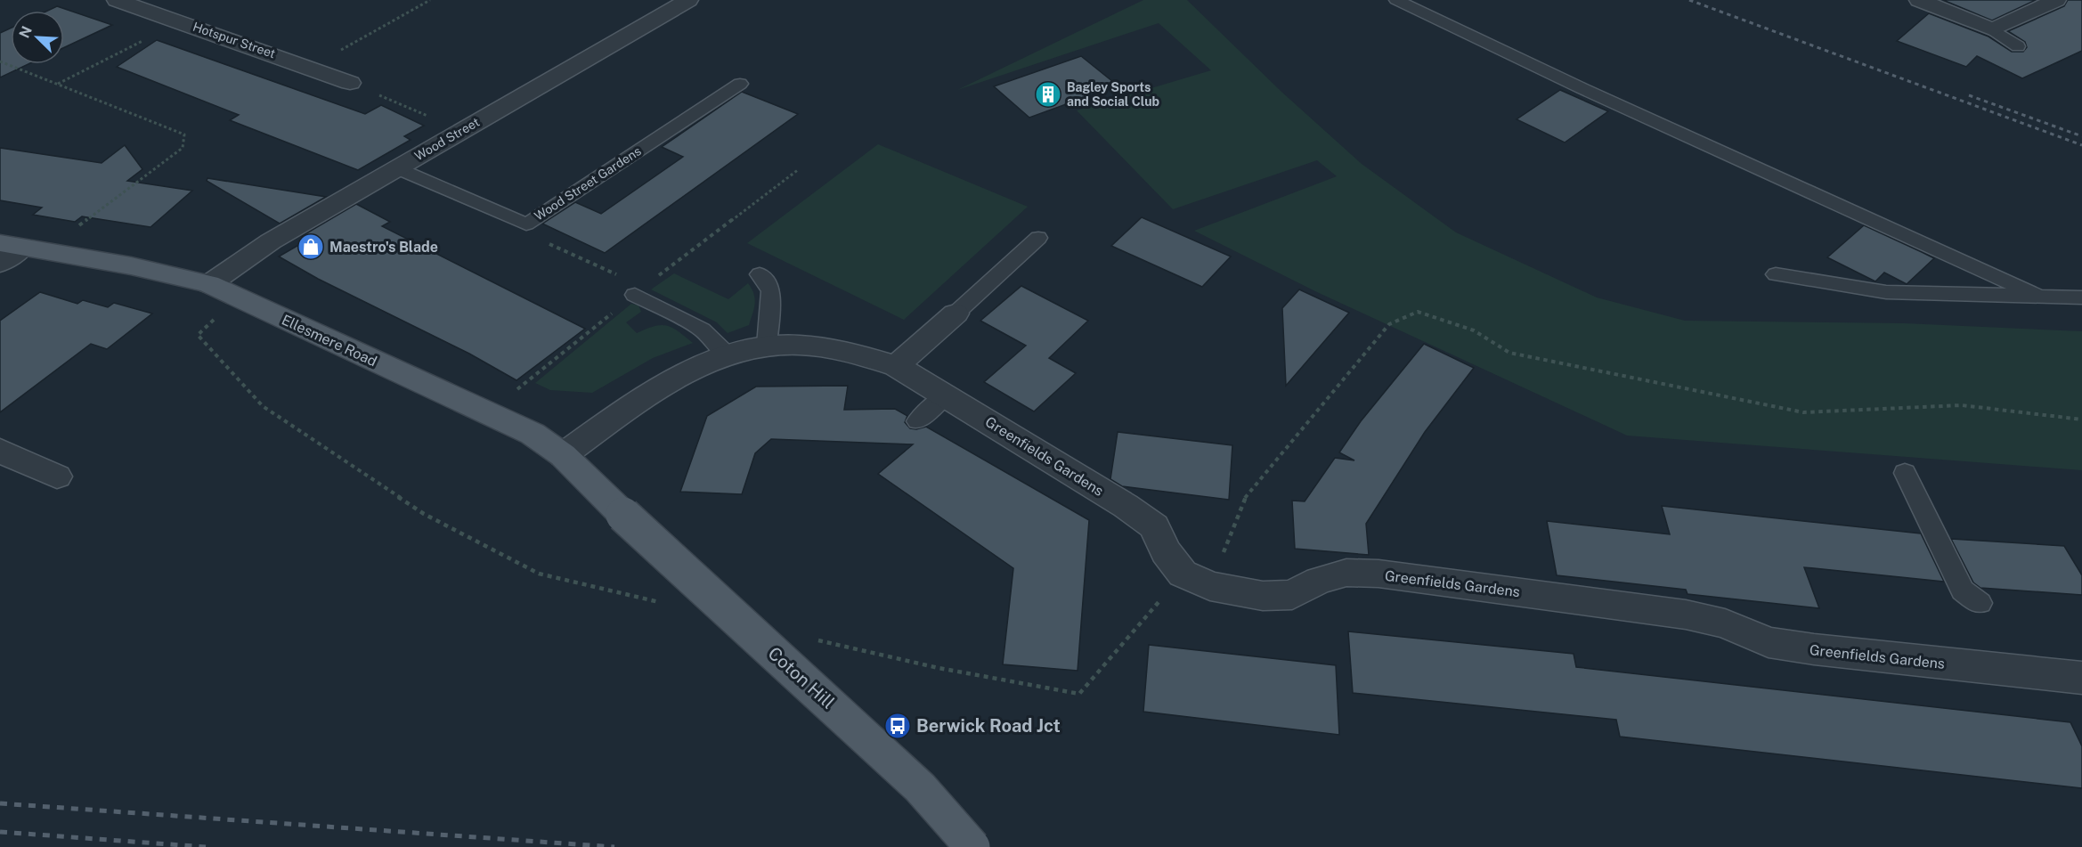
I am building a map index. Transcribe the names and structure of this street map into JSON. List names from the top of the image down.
{
  "streets": {
    "main road": ["Ellesmere Road", "Coton Hill"],
    "street": ["Hotspur Street", "Wood Street", "Greenfields Gardens"],
    "lane": ["Wood Street Gardens"]
  },
  "crossings": [
    ["Wood Street", "Wood Street Gardens"],
    ["Wood Street", "Ellesmere Road"],
    ["Ellesmere Road", "Greenfields Gardens"],
    ["Ellesmere Road", "Coton Hill"]
  ],
  "places": {
    "building": ["Bagley Sports and Social Club"],
    "shop": ["Maestro's Blade"],
    "bus stop": ["Berwick Road Jct"]
  },
  "north": "top left"
}
